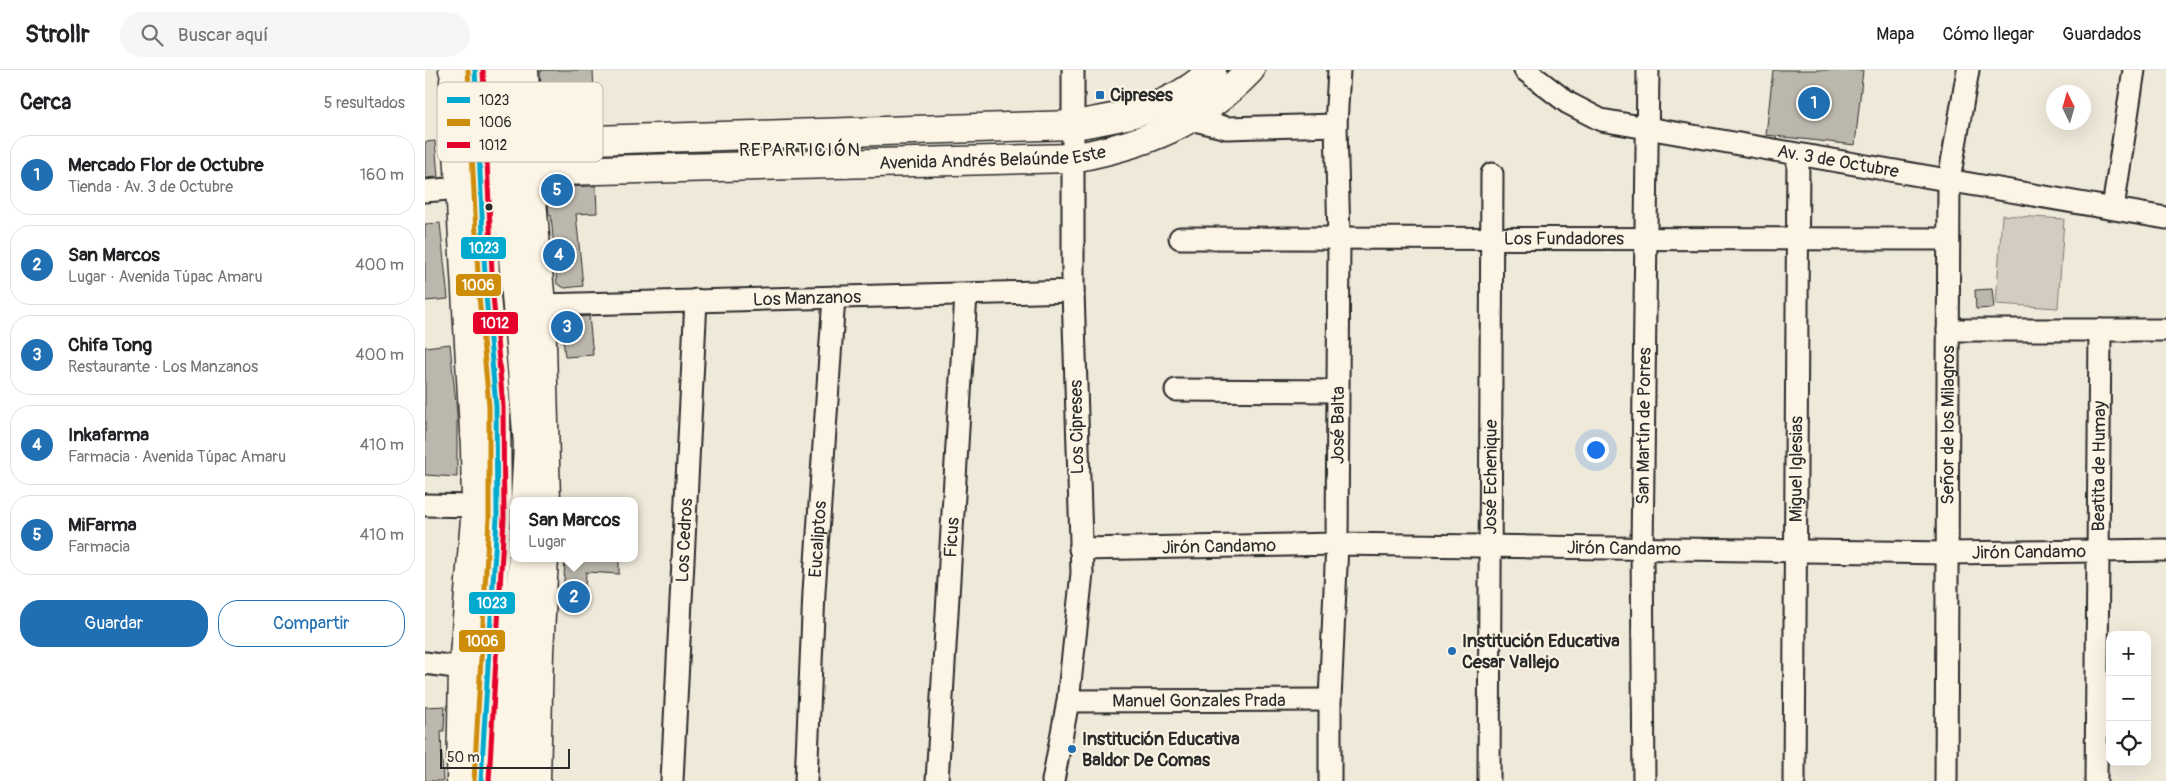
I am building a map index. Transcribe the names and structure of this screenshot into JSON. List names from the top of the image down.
{
  "streets": {
    "main road": ["Avenida Andrés Belaúnde Este"],
    "street": [
      "Av. 3 de Octubre",
      "Los Fundadores",
      "Los Manzanos",
      "José Balta",
      "San Martín de Porres",
      "Señor de los Milagros",
      "Los Cipreses",
      "Beatita de Humay",
      "Miguel Iglesias",
      "José Echenique",
      "Ficus",
      "Eucaliptos",
      "Los Cedros",
      "Jirón Candamo",
      "Manuel Gonzales Prada"
    ]
  },
  "crossings": [
    ["Avenida Andrés Belaúnde Este", "Los Cipreses"],
    ["Av. 3 de Octubre", "San Martín de Porres"],
    ["Av. 3 de Octubre", "Señor de los Milagros"],
    ["Av. 3 de Octubre", "Miguel Iglesias"],
    ["Los Fundadores", "José Balta"],
    ["Los Fundadores", "San Martín de Porres"],
    ["Los Fundadores", "Señor de los Milagros"],
    ["Los Fundadores", "Miguel Iglesias"],
    ["Los Fundadores", "José Echenique"],
    ["Los Manzanos", "Los Cipreses"],
    ["Los Manzanos", "Ficus"],
    ["Los Manzanos", "Eucaliptos"],
    ["Los Manzanos", "Los Cedros"],
    ["José Balta", "Jirón Candamo"],
    ["José Balta", "Manuel Gonzales Prada"],
    ["San Martín de Porres", "Jirón Candamo"],
    ["Señor de los Milagros", "Jirón Candamo"],
    ["Los Cipreses", "Jirón Candamo"],
    ["Los Cipreses", "Manuel Gonzales Prada"],
    ["Beatita de Humay", "Jirón Candamo"],
    ["Miguel Iglesias", "Jirón Candamo"],
    ["José Echenique", "Jirón Candamo"]
  ],
  "districts": ["REPARTICIÓN"],
  "places": {
    "transit": ["Cipreses"],
    "other": ["Institución Educativa Cesar Vallejo", "Institución Educativa Baldor De Comas"]
  },
  "lines": ["transit line 1023", "transit line 1006", "transit line 1012"],
  "legend": ["1023", "1006", "1012"],
  "scale_bar": "50 m",
  "north": "top",
  "page": {
    "header": "Strollr",
    "search": "Buscar aquí",
    "nav": ["Mapa", "Cómo llegar", "Guardados"],
    "heading": ["Cerca", "5 resultados"],
    "pins": [
      "1",
      "5",
      "4",
      "3",
      "2"
    ],
    "list": [
      {
        "mark": "1",
        "name": "Mercado Flor de Octubre",
        "note": "Tienda · Av. 3 de Octubre",
        "value": "160 m"
      },
      {
        "mark": "2",
        "name": "San Marcos",
        "note": "Lugar · Avenida Túpac Amaru",
        "value": "400 m"
      },
      {
        "mark": "3",
        "name": "Chifa Tong",
        "note": "Restaurante · Los Manzanos",
        "value": "400 m"
      },
      {
        "mark": "4",
        "name": "Inkafarma",
        "note": "Farmacia · Avenida Túpac Amaru",
        "value": "410 m"
      },
      {
        "mark": "5",
        "name": "MiFarma",
        "note": "Farmacia",
        "value": "410 m"
      }
    ],
    "popup": ["San Marcos", "Lugar"],
    "buttons": ["Guardar", "Compartir"],
    "map_buttons": ["+", "−"],
    "scale": "50 m"
  }
}
